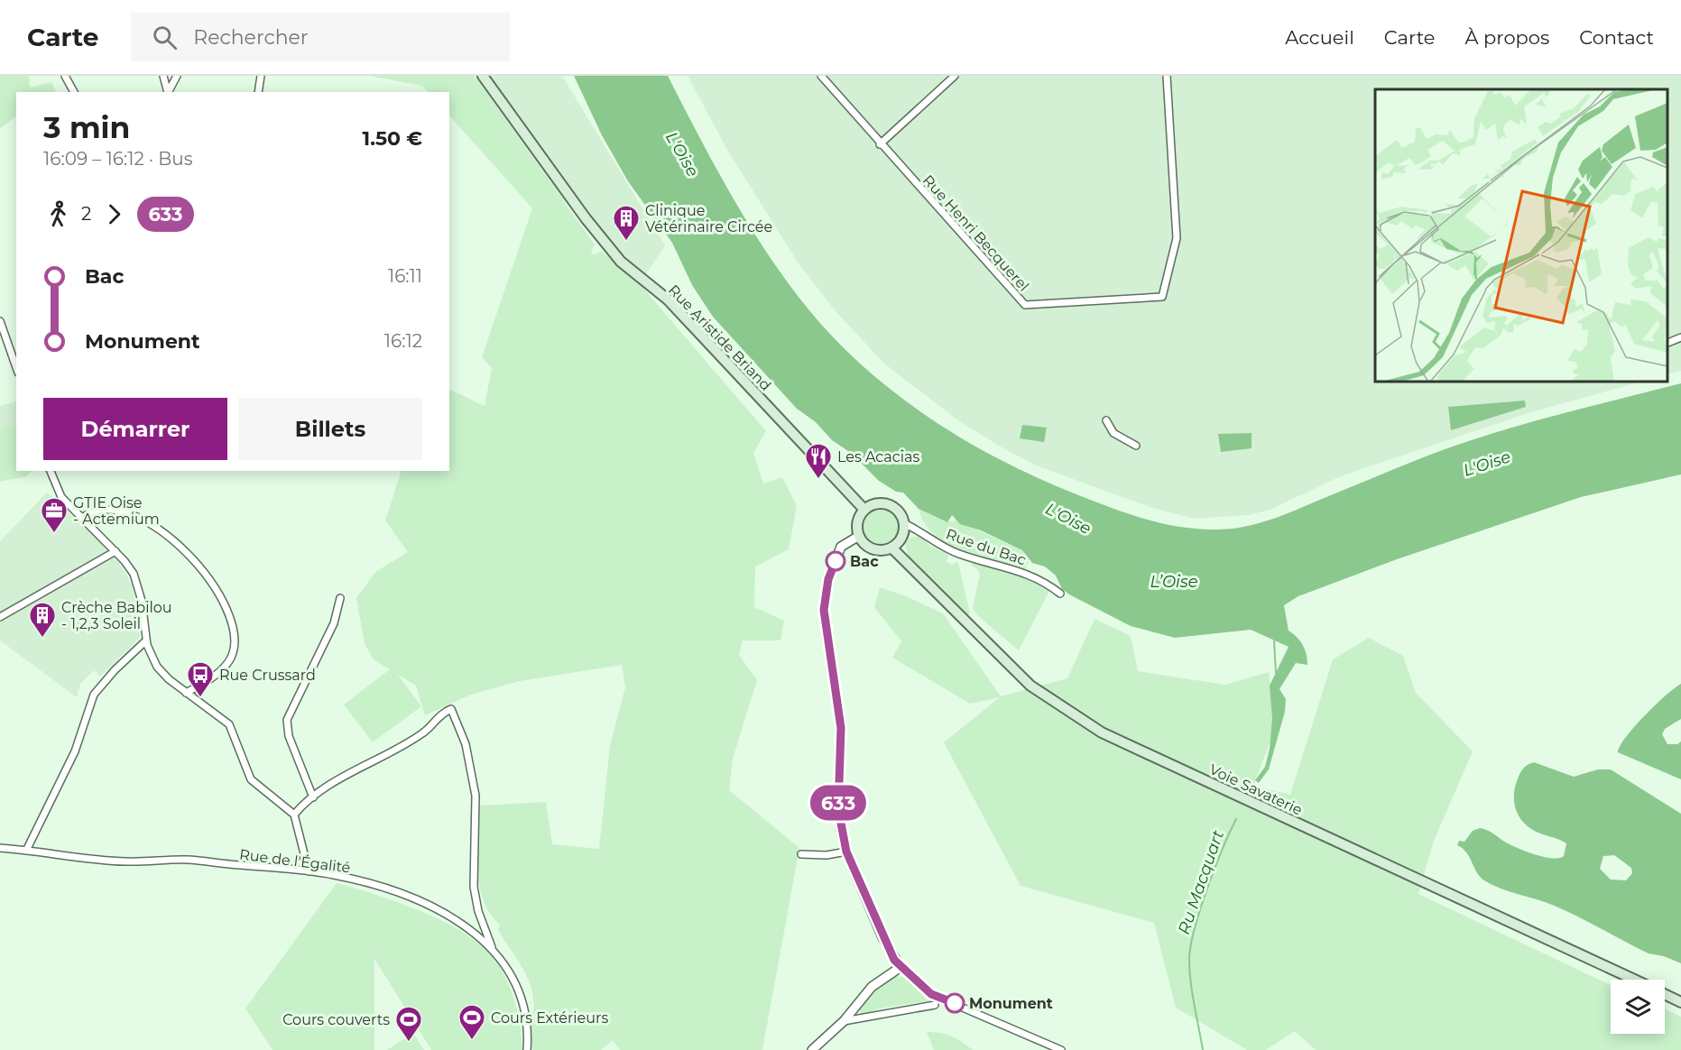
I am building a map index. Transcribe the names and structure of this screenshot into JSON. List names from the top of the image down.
{
  "streets": {
    "main road": ["Rue Aristide Briand", "Voie Savaterie"],
    "street": ["Rue Henri Becquerel", "Rue du Bac", "Rue de l'Égalité"]
  },
  "crossings": [
    ["Rue Aristide Briand", "Rue du Bac"],
    ["Rue Aristide Briand", "Voie Savaterie"],
    ["Rue du Bac", "Voie Savaterie"]
  ],
  "water": ["L'Oise", "L’Oise", "Ru Macquart"],
  "places": {
    "building": ["Clinique Vétérinaire Circée", "Crèche Babilou - 1,2,3 Soleil"],
    "restaurant": ["Les Acacias"],
    "office": ["GTIE Oise - Actemium"],
    "other": ["Bac", "Monument"],
    "bus stop": ["Rue Crussard"],
    "sports": ["Cours Extérieurs", "Cours couverts"]
  },
  "lines": ["bus line 633"],
  "page": {
    "header": "Carte",
    "search": "Rechercher",
    "nav": [
      "Accueil",
      "Carte",
      "À propos",
      "Contact"
    ],
    "on_map": "633",
    "heading": ["3 min", "16:09 – 16:12 · Bus", "1.50 €"],
    "legs": ["2", "633"],
    "list": [
      {
        "name": "Bac",
        "value": "16:11"
      },
      {
        "name": "Monument",
        "value": "16:12"
      }
    ],
    "buttons": ["Démarrer", "Billets"]
  }
}
